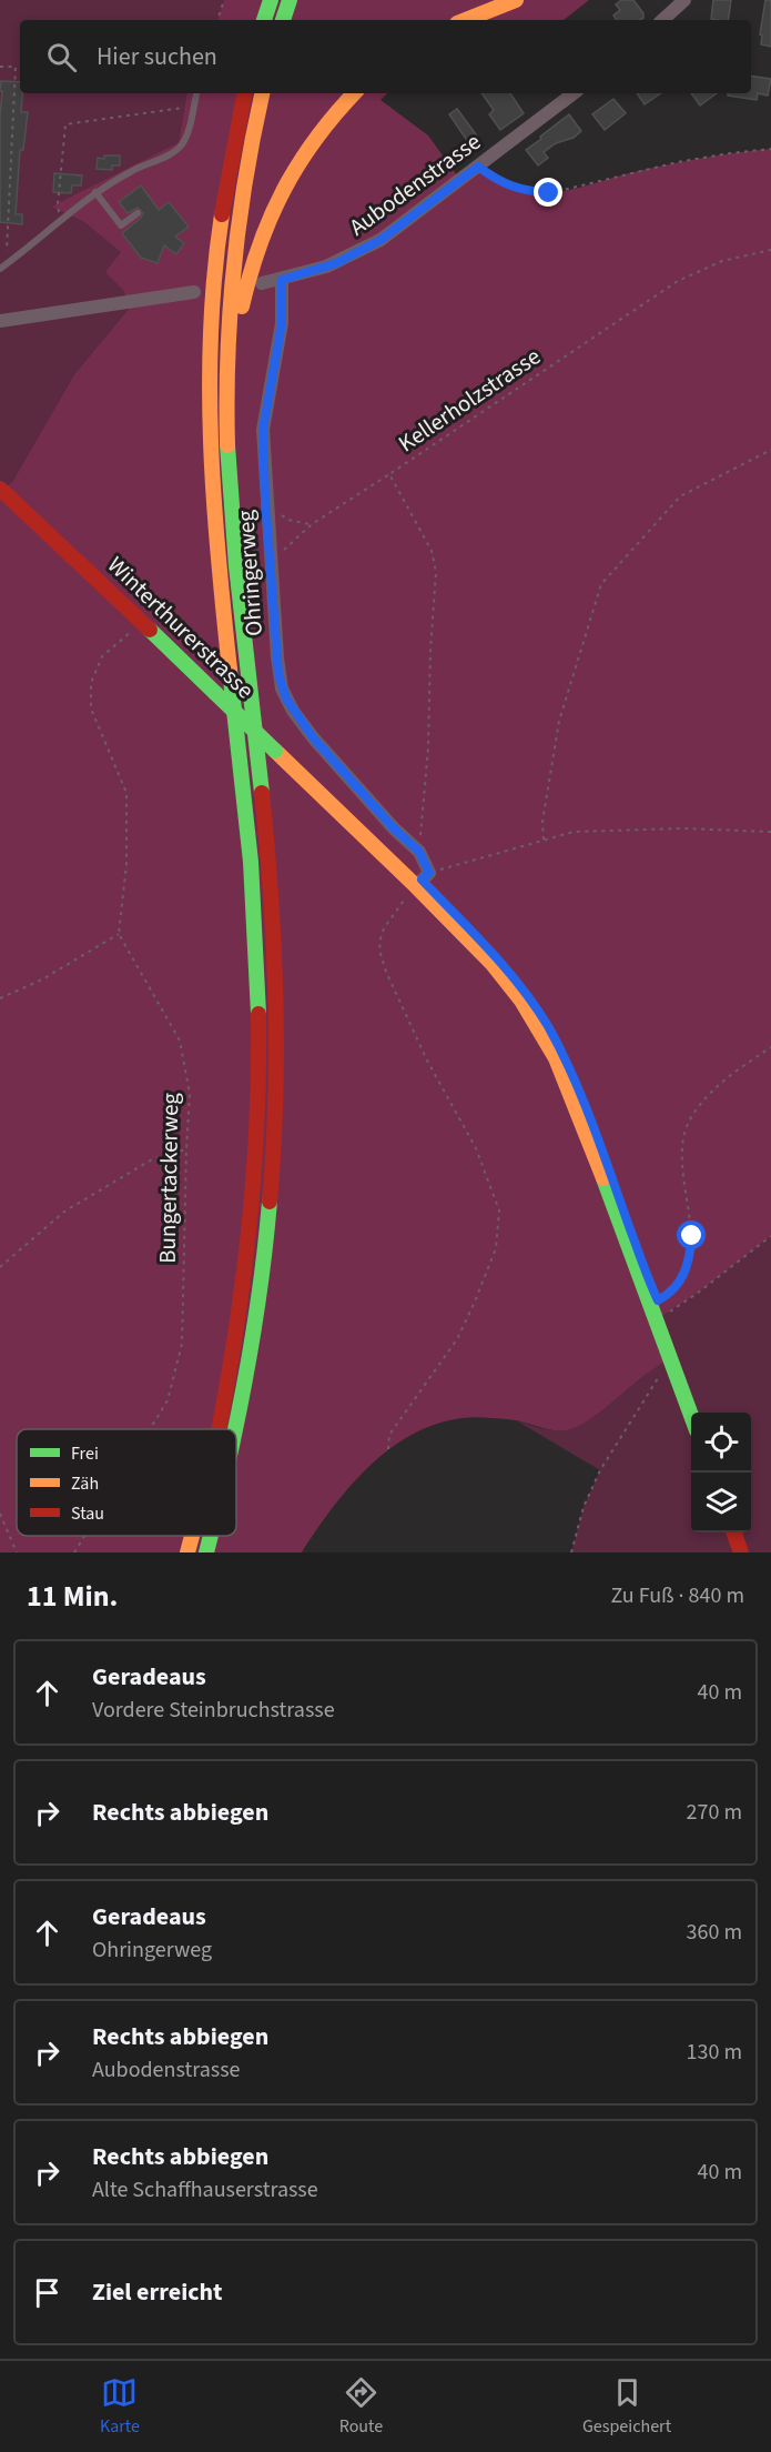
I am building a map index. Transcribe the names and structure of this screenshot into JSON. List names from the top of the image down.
{
  "streets": {
    "main road": ["Winterthurerstrasse"],
    "street": ["Aubodenstrasse", "Ohringerweg"],
    "path": ["Kellerholzstrasse", "Bungertackerweg"]
  },
  "crossings": [
    ["Aubodenstrasse", "Ohringerweg"],
    ["Kellerholzstrasse", "Ohringerweg"]
  ],
  "legend": ["Frei", "Zäh", "Stau"],
  "page": {
    "search": "Hier suchen",
    "heading": ["11 Min.", "Zu Fuß · 840 m"],
    "list": [
      ["Geradeaus", "Vordere Steinbruchstrasse", "40 m"],
      ["Rechts abbiegen", "270 m"],
      ["Geradeaus", "Ohringerweg", "360 m"],
      ["Rechts abbiegen", "Aubodenstrasse", "130 m"],
      ["Rechts abbiegen", "Alte Schaffhauserstrasse", "40 m"],
      "Ziel erreicht"
    ],
    "nav": ["Karte", "Route", "Gespeichert"]
  }
}
